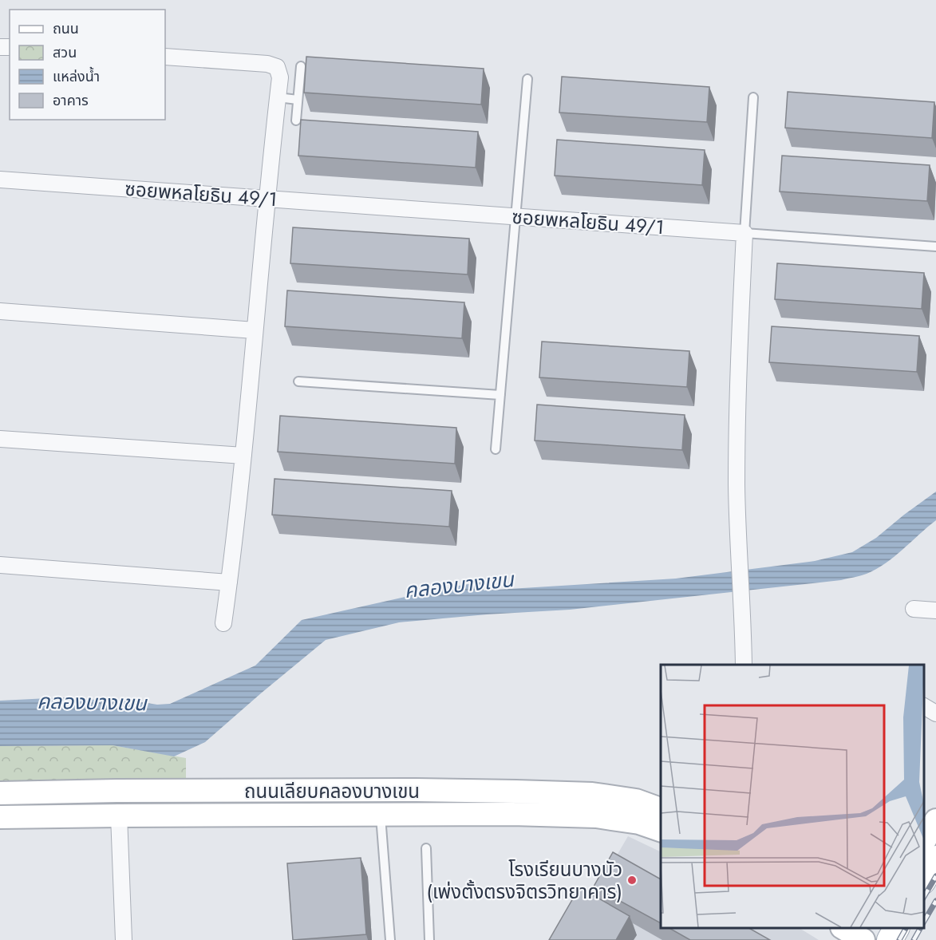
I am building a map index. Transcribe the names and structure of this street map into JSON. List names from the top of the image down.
{
  "streets": {
    "main road": ["ถนนเลียบคลองบางเขน"],
    "street": ["ซอยพหลโยธิน 49/1"]
  },
  "water": ["คลองบางเขน"],
  "places": ["โรงเรียนบางบัว (เพ่งตั้งตรงจิตรวิทยาคาร)"],
  "legend": [
    "ถนน",
    "สวน",
    "แหล่งน้ำ",
    "อาคาร"
  ]
}
